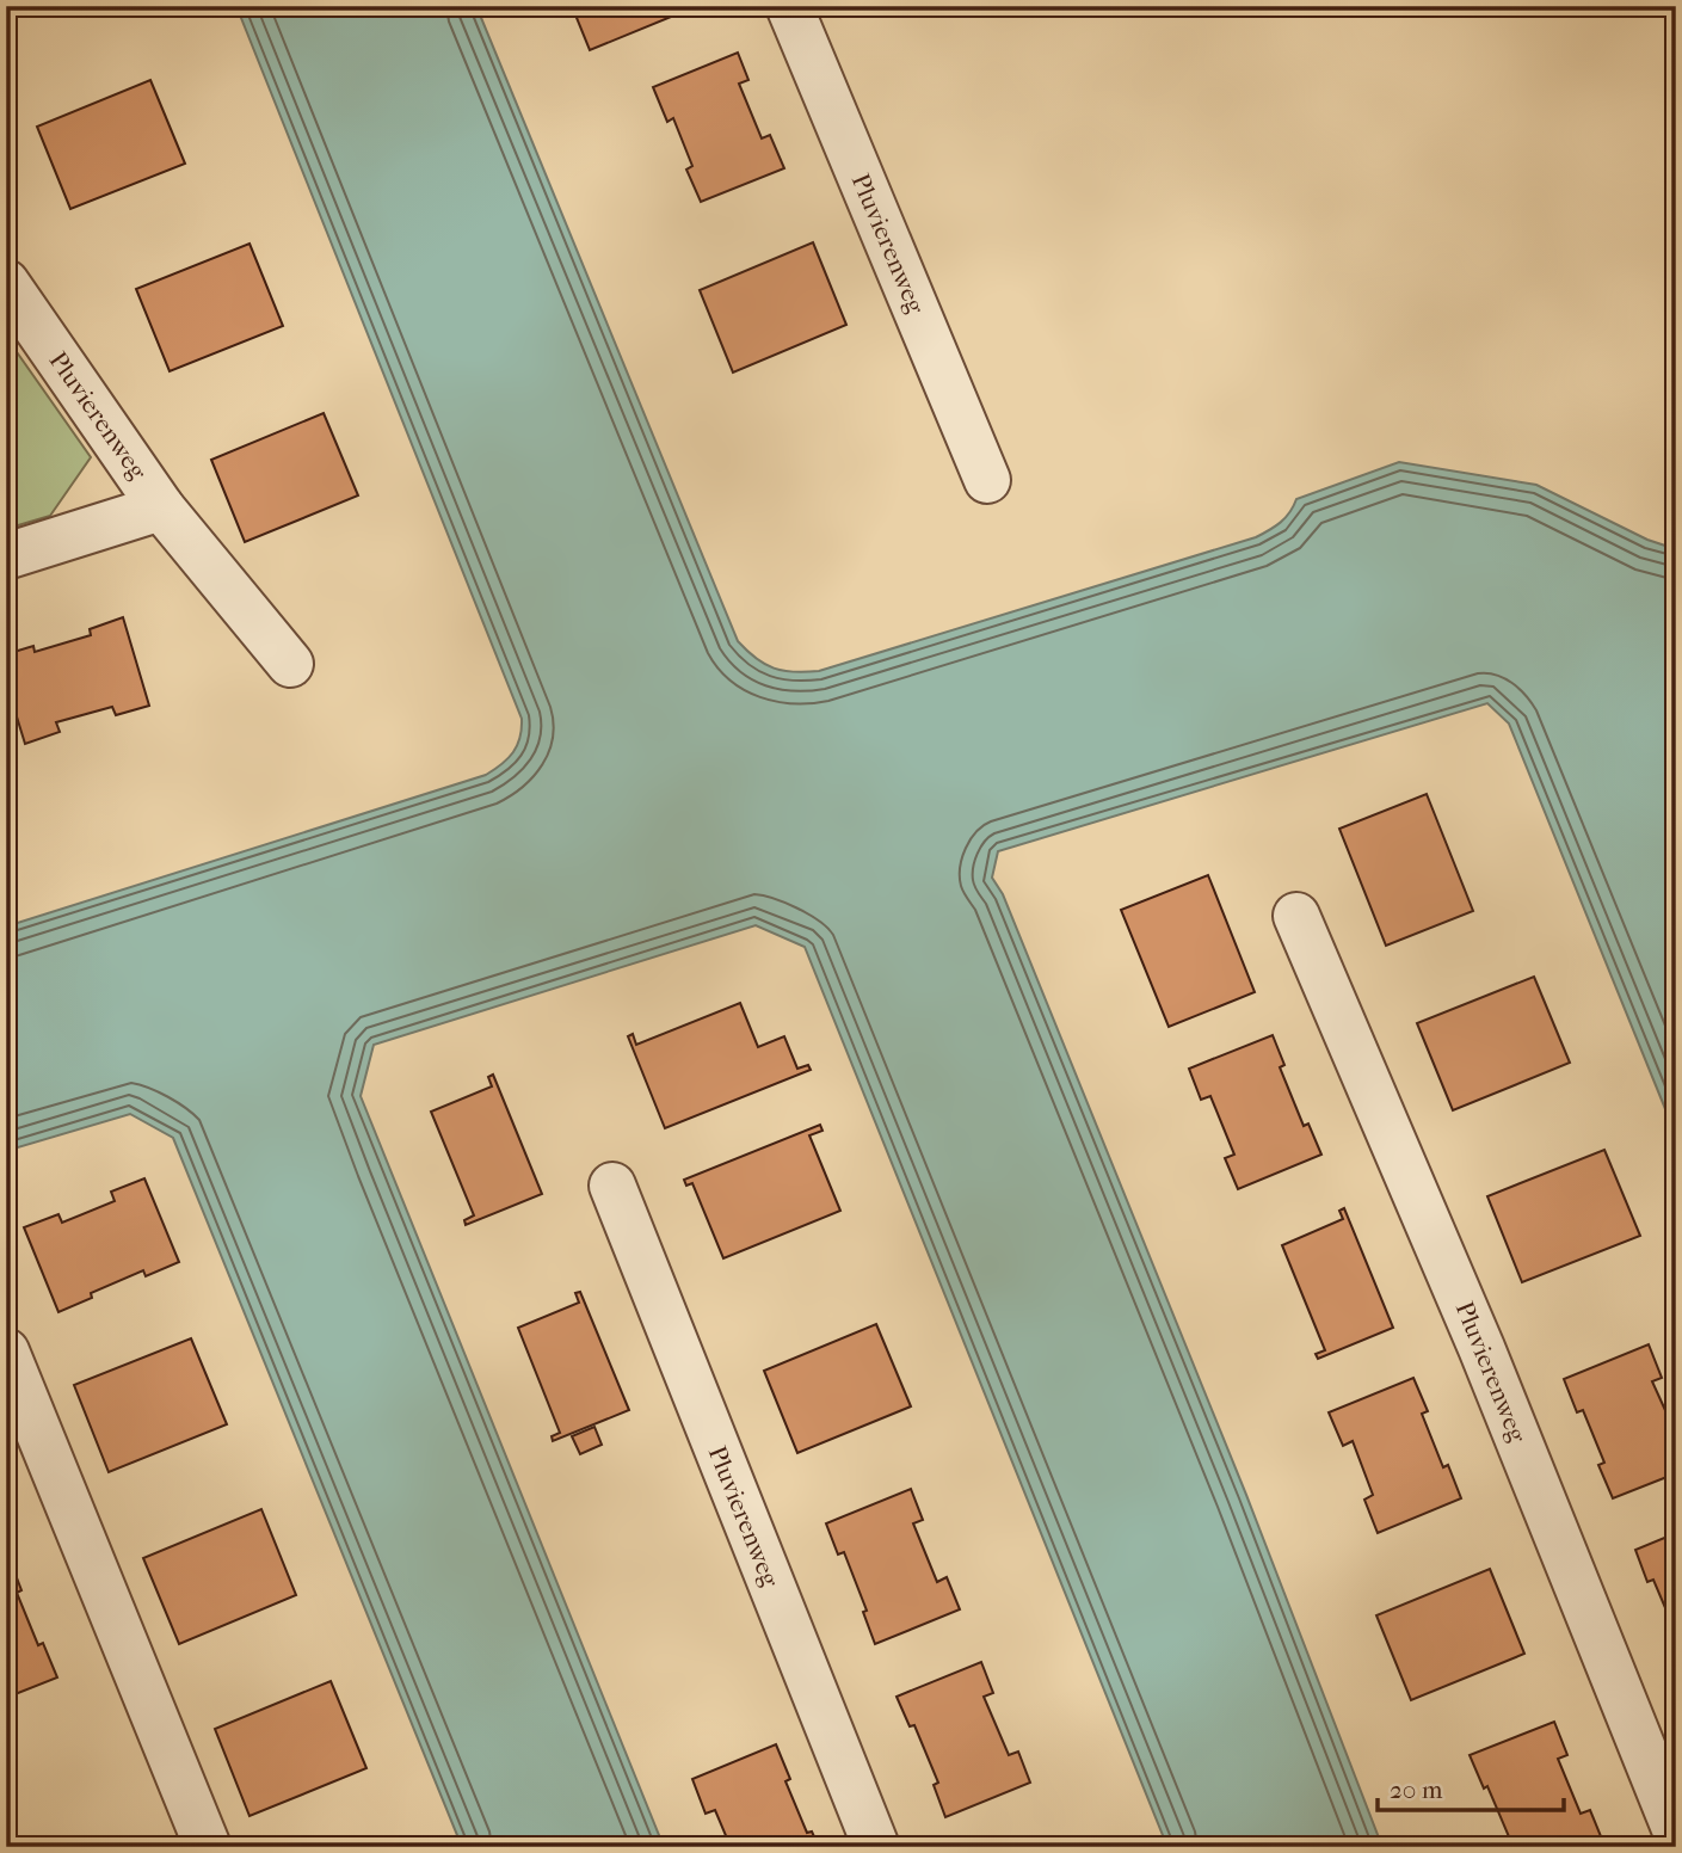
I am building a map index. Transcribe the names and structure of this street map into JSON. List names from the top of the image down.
{
  "streets": {
    "street": ["Pluvierenweg"]
  },
  "scale_bar": "20 m"
}
